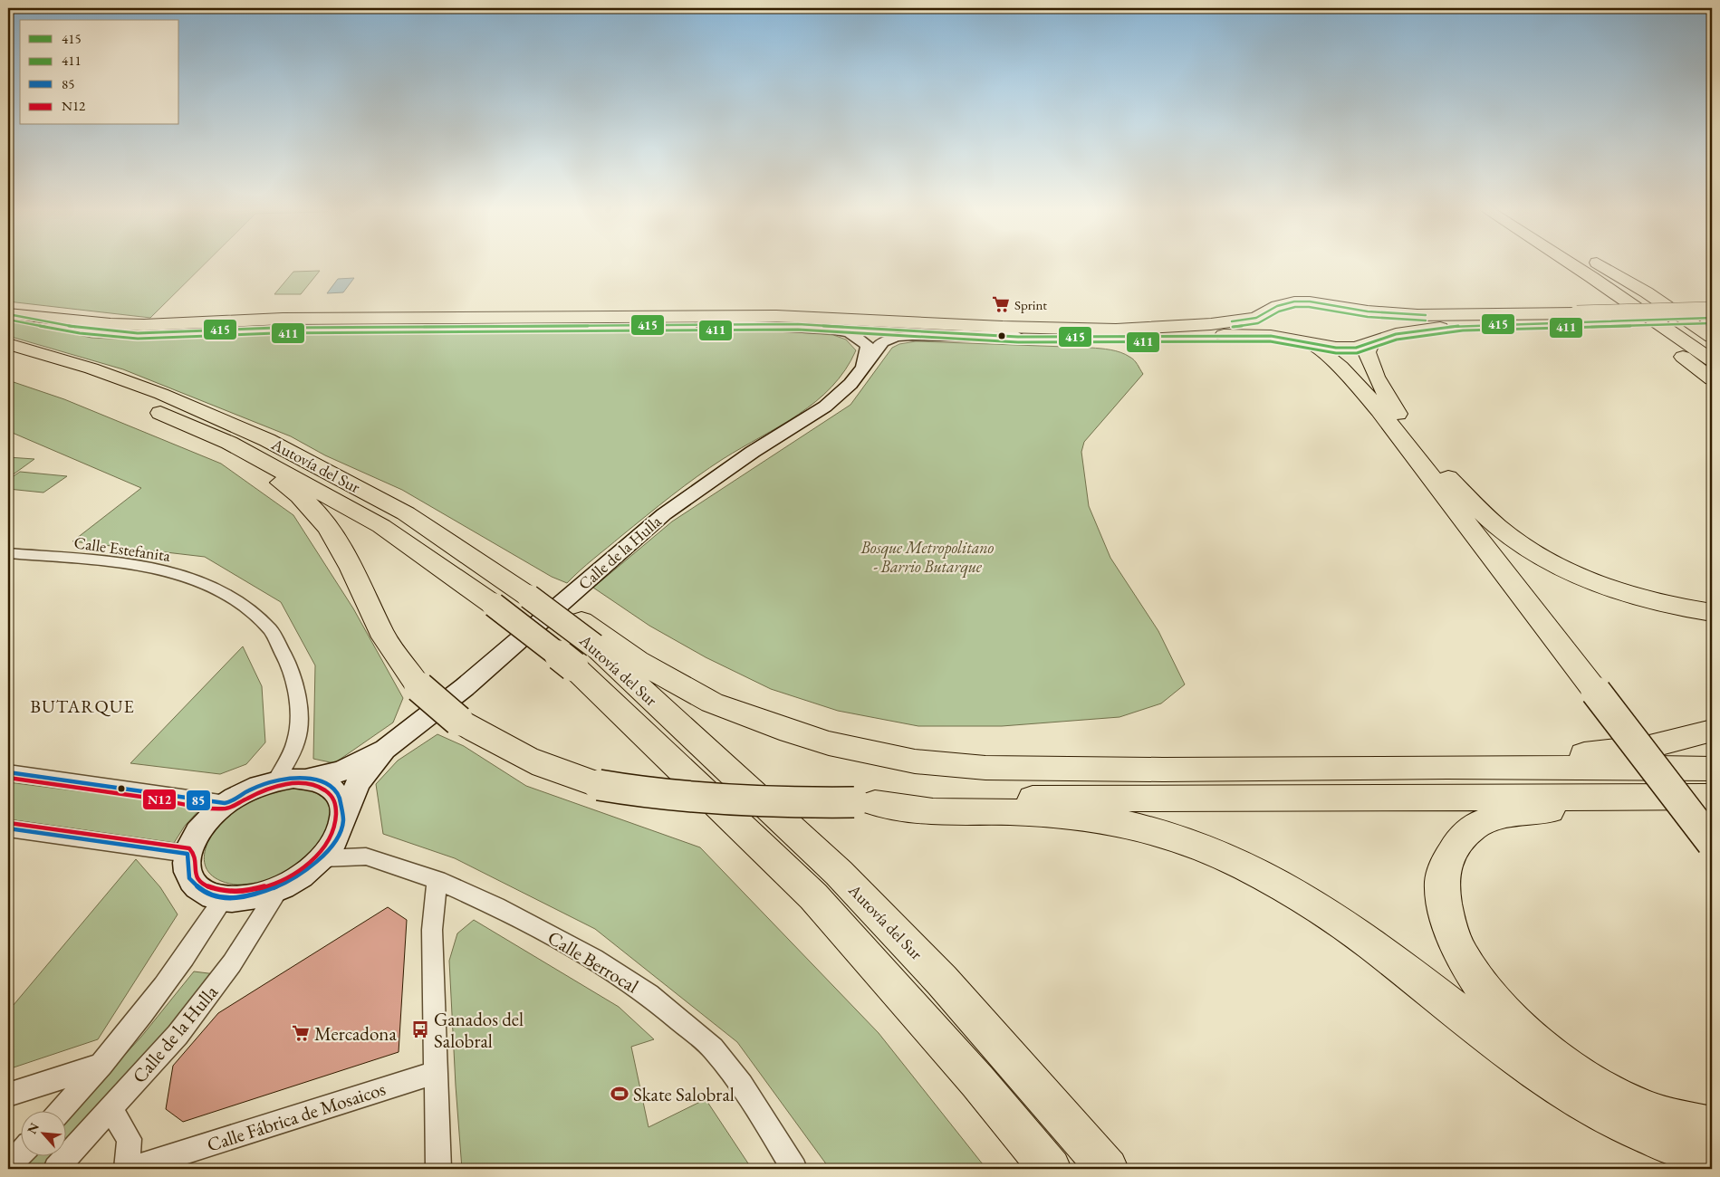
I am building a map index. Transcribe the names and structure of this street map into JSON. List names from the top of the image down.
{
  "streets": {
    "highway": ["Autovía del Sur"],
    "street": [
      "Calle Estefanita",
      "Calle de la Hulla",
      "Calle Berrocal",
      "Calle Fábrica de Mosaicos"
    ]
  },
  "crossings": [
    ["Calle Estefanita", "Calle de la Hulla"],
    ["Calle Estefanita", "Calle Berrocal"],
    ["Calle de la Hulla", "Calle Berrocal"]
  ],
  "districts": ["BUTARQUE"],
  "parks": ["Bosque Metropolitano - Barrio Butarque"],
  "places": {
    "supermarket": ["Sprint", "Mercadona"],
    "bus stop": ["Ganados del Salobral"],
    "sports": ["Skate Salobral"]
  },
  "lines": [
    "transit line 415",
    "transit line 411",
    "transit line 85",
    "transit line N12"
  ],
  "legend": [
    "415",
    "411",
    "85",
    "N12"
  ],
  "north": "top left"
}
